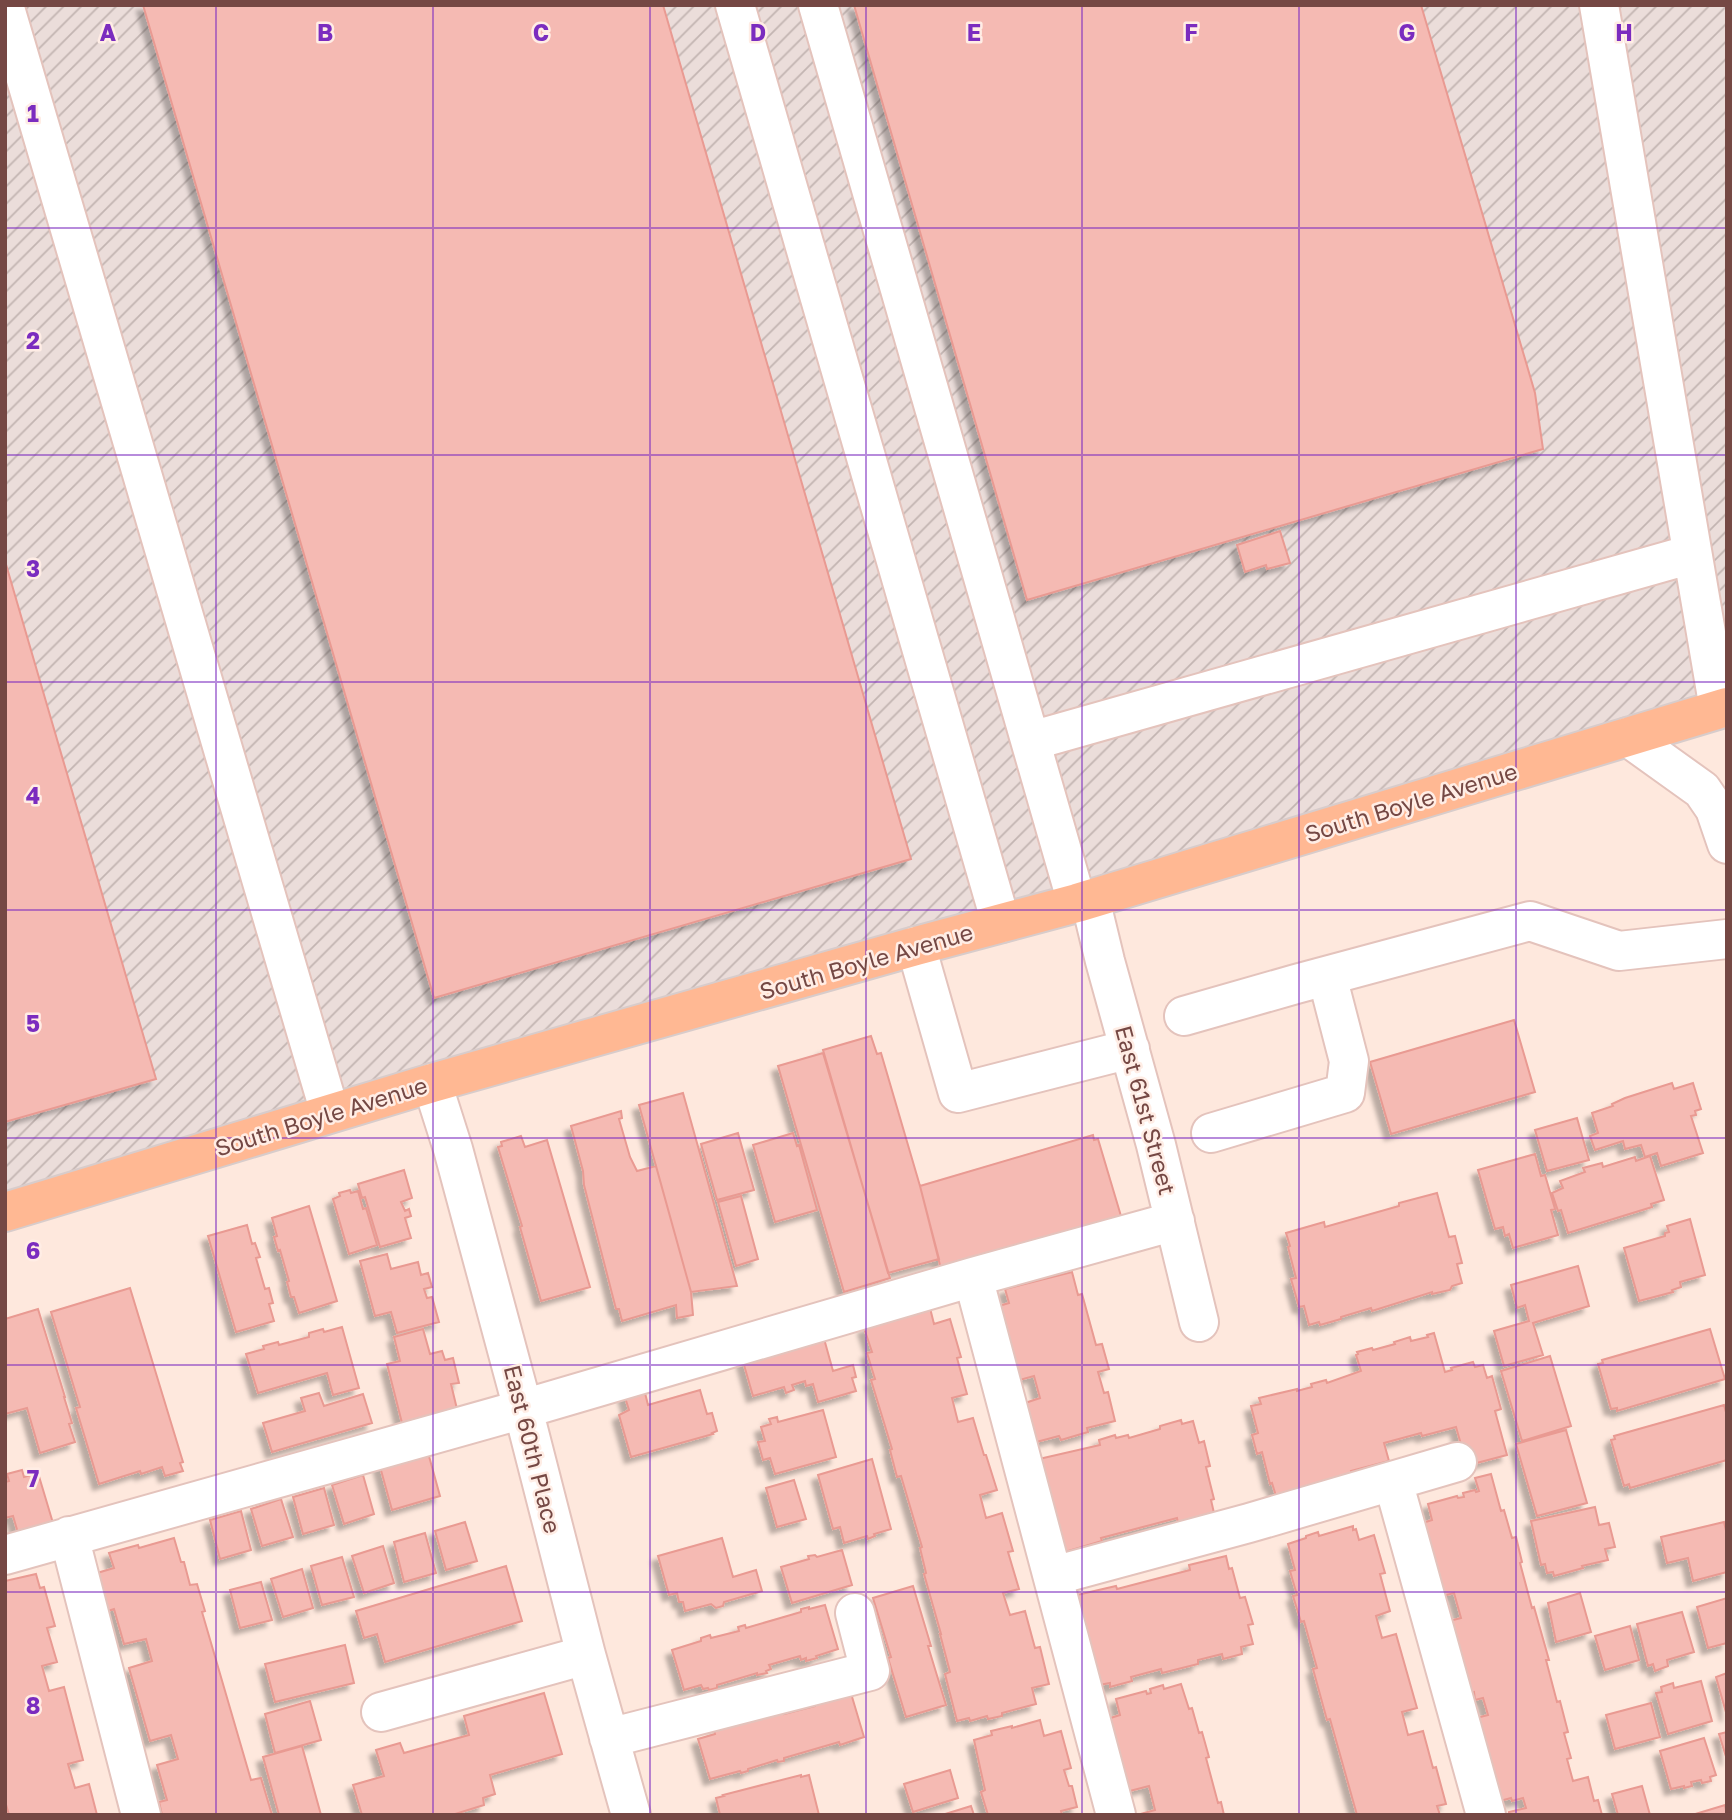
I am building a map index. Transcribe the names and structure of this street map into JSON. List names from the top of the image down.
{
  "streets": {
    "main road": ["South Boyle Avenue"],
    "street": ["East 61st Street", "East 60th Place"]
  },
  "crossings": [
    ["South Boyle Avenue", "East 61st Street"],
    ["South Boyle Avenue", "East 60th Place"]
  ],
  "grid": {
    "columns": [
      "A",
      "B",
      "C",
      "D",
      "E",
      "F",
      "G",
      "H"
    ],
    "rows": [
      "1",
      "2",
      "3",
      "4",
      "5",
      "6",
      "7",
      "8"
    ]
  }
}
